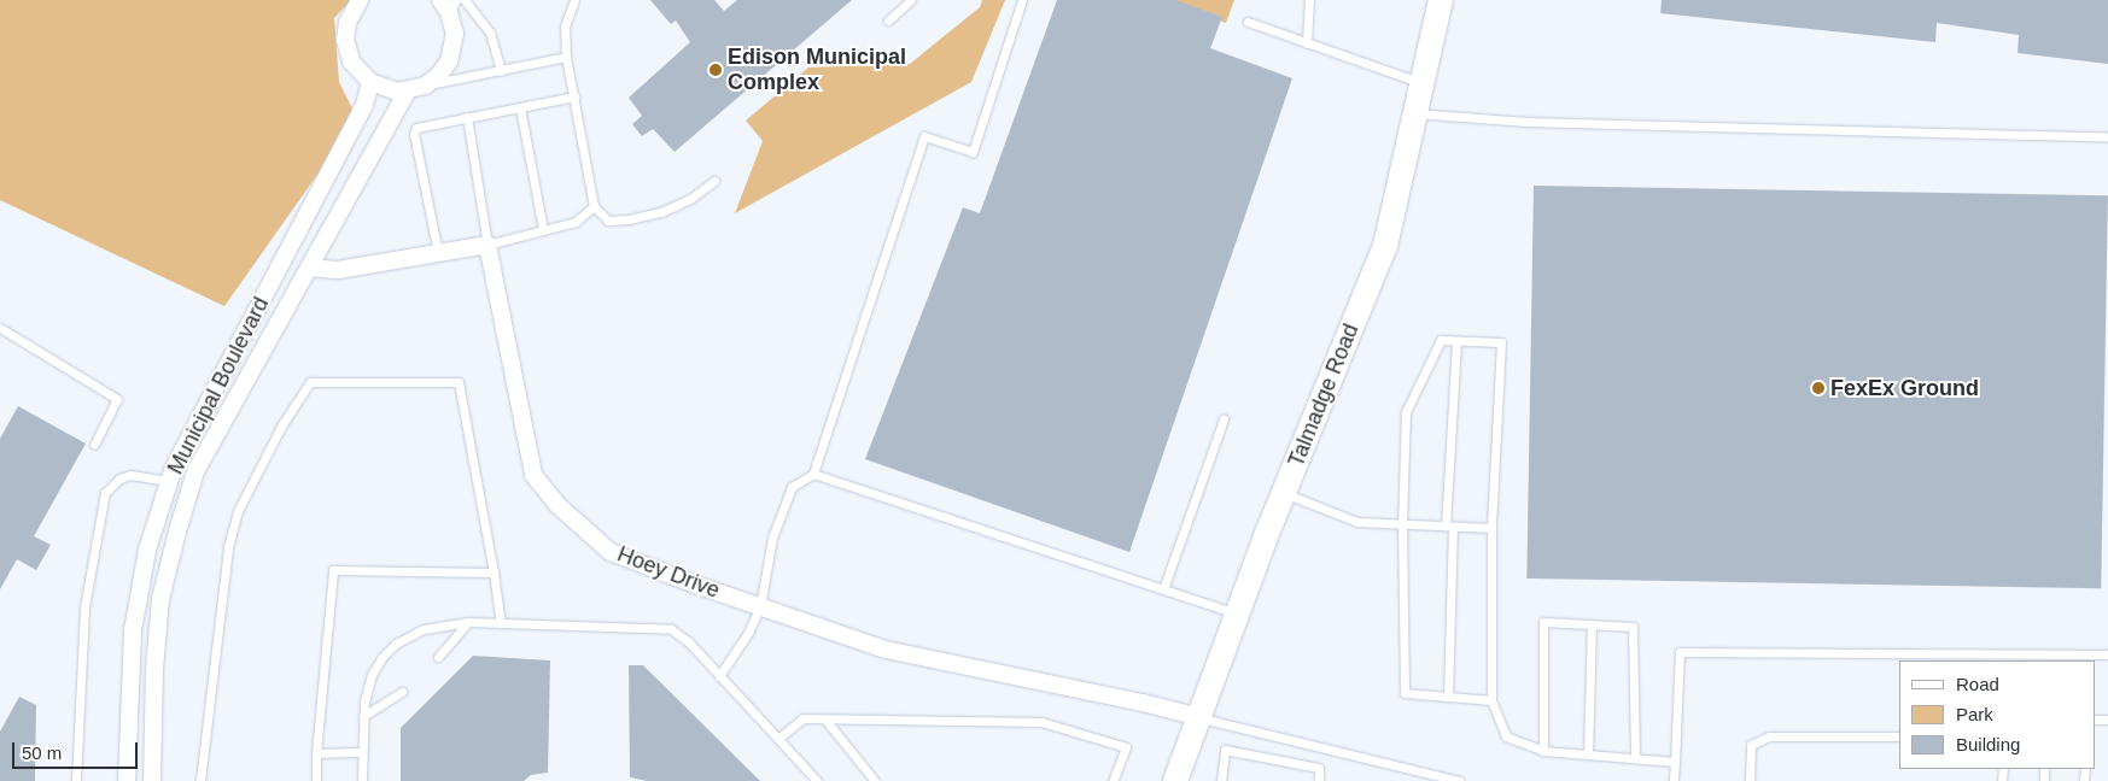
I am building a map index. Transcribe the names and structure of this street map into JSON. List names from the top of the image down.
{
  "streets": {
    "street": ["Municipal Boulevard", "Talmadge Road", "Hoey Drive"]
  },
  "crossings": [
    ["Talmadge Road", "Hoey Drive"]
  ],
  "places": ["Edison Municipal Complex", "FexEx Ground"],
  "legend": ["Road", "Park", "Building"],
  "scale_bar": "50 m"
}
